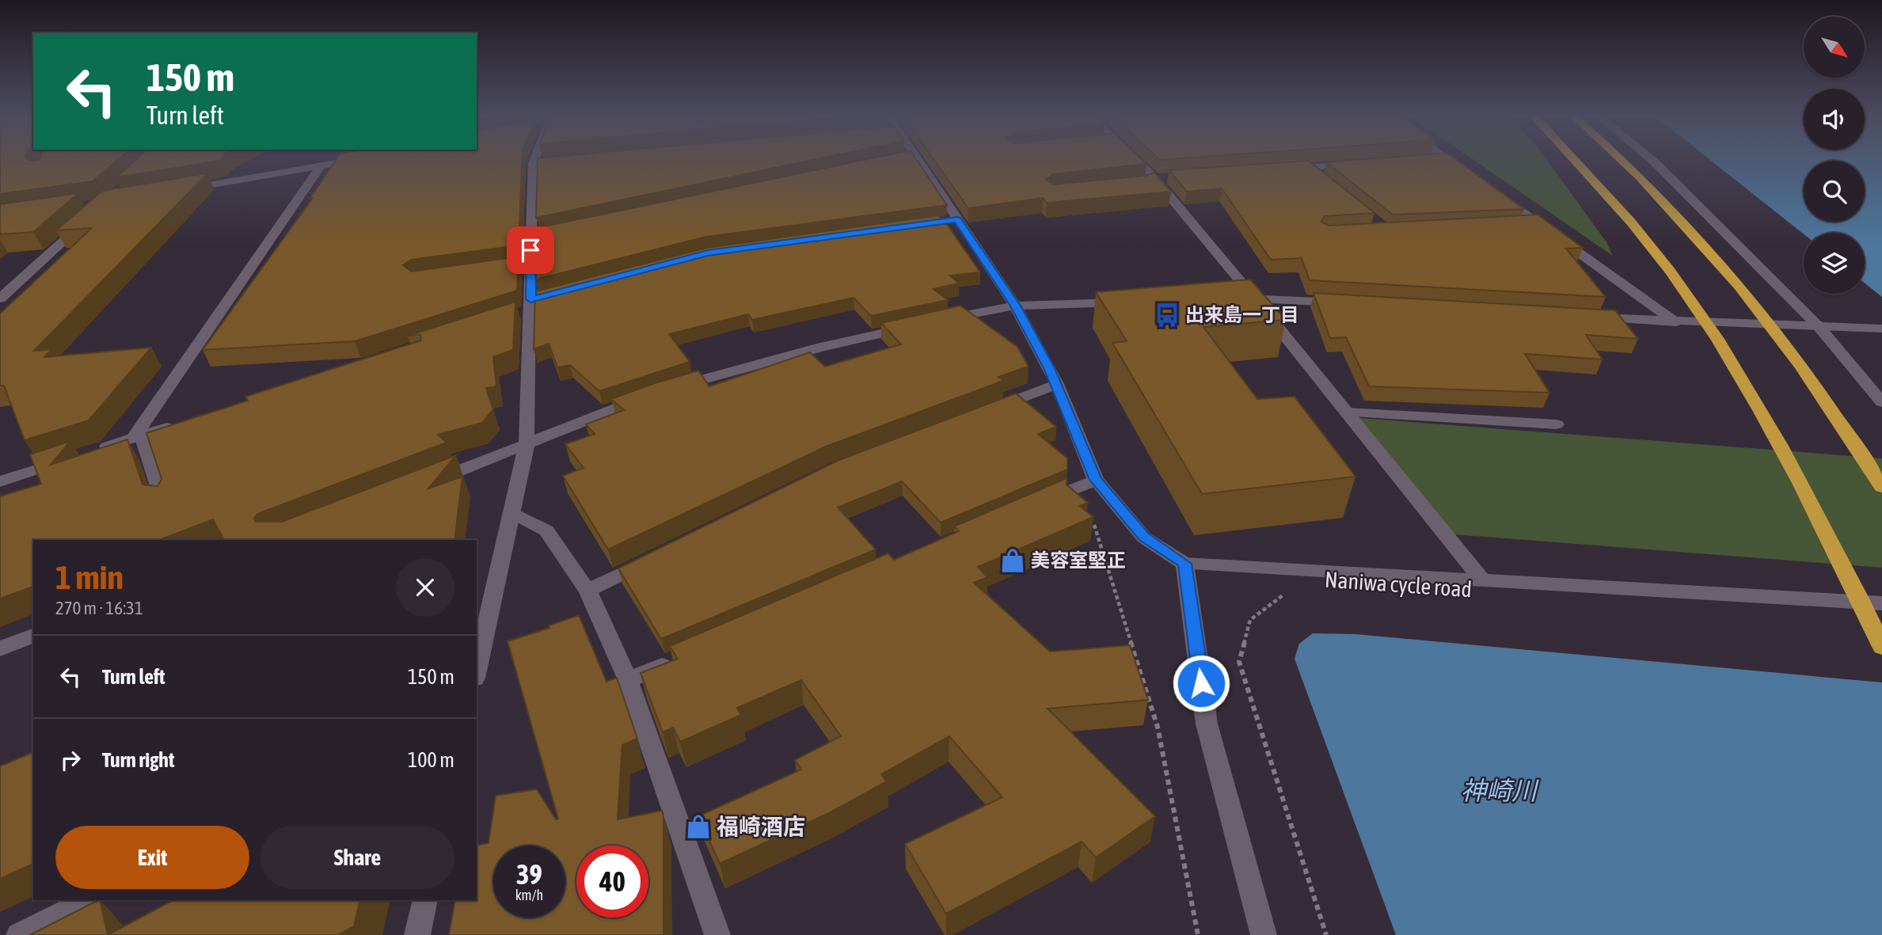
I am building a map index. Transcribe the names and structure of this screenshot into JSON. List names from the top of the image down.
{
  "water": ["神崎川"],
  "places": {
    "bus stop": ["出来島一丁目"],
    "shop": ["美容室堅正", "福崎酒店"]
  },
  "north": "bottom right",
  "page": {
    "turn": ["150 m", "Turn left"],
    "heading": ["1 min", "270 m · 16:31"],
    "list": [
      {
        "name": "Turn left",
        "value": "150 m"
      },
      {
        "name": "Turn right",
        "value": "100 m"
      }
    ],
    "buttons": ["Exit", "Share"],
    "speed": "39 km/h",
    "limit": "40"
  }
}
